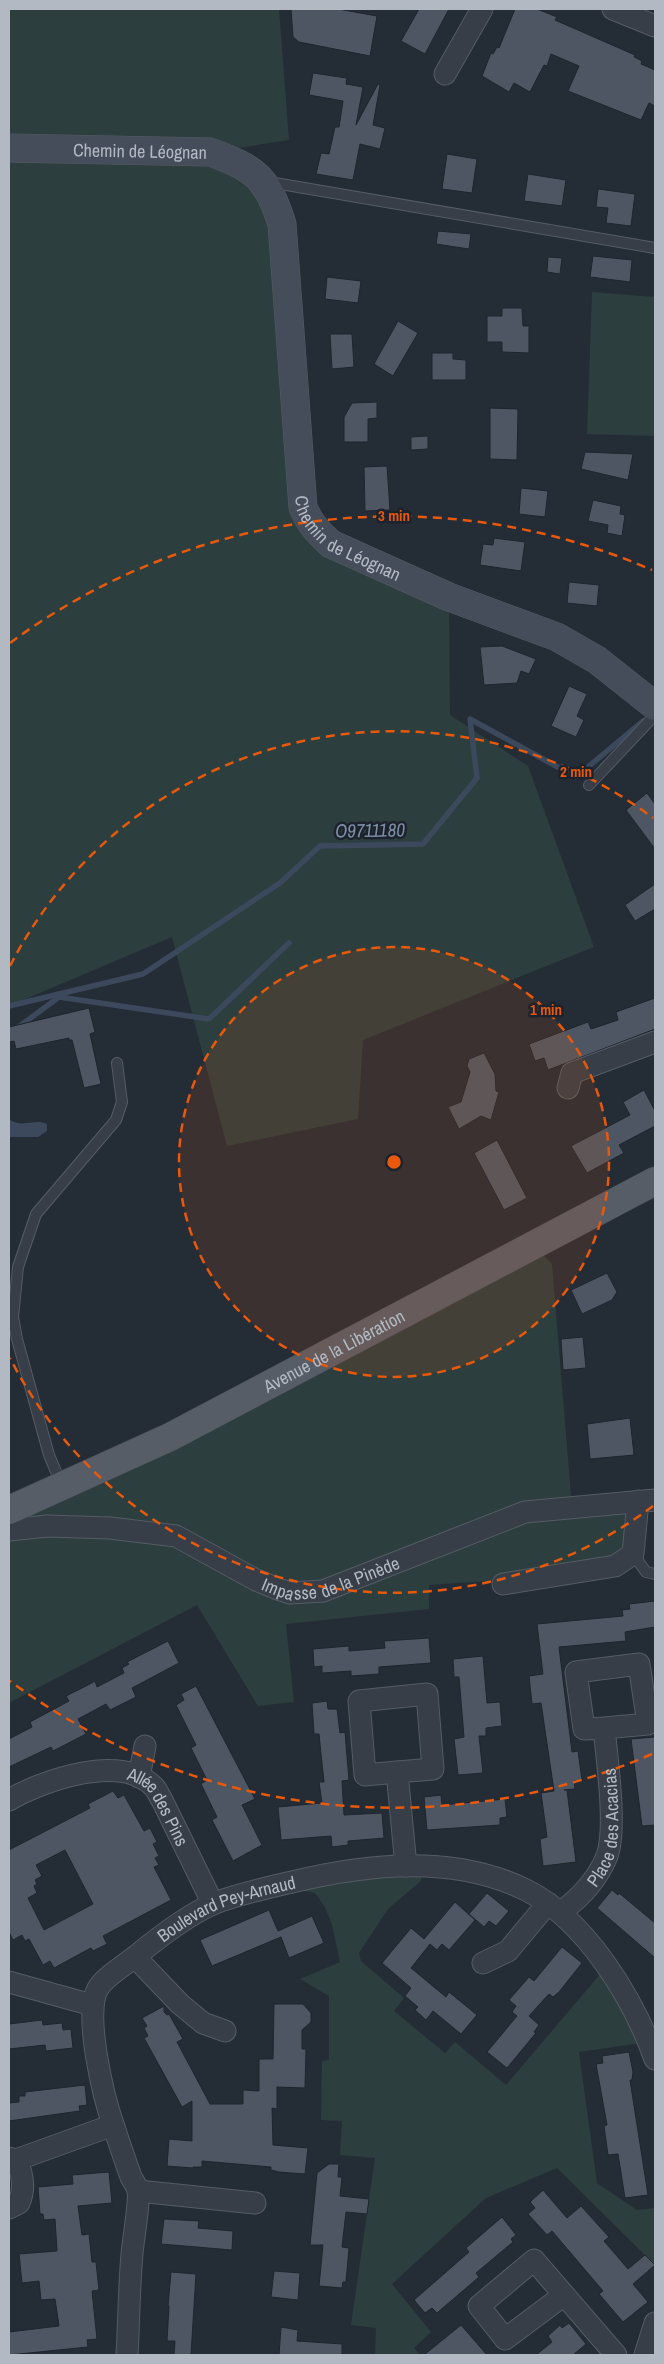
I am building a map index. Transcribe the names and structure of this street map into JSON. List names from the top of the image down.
{
  "streets": {
    "main road": ["Avenue de la Libération"],
    "street": [
      "Chemin de Léognan",
      "Impasse de la Pinède",
      "Allée des Pins",
      "Place des Acacias",
      "Boulevard Pey-Arnaud"
    ]
  },
  "crossings": [
    ["Allée des Pins", "Boulevard Pey-Arnaud"],
    ["Place des Acacias", "Boulevard Pey-Arnaud"]
  ],
  "water": ["O9711180"],
  "rings": ["3 min", "2 min", "1 min"]
}
